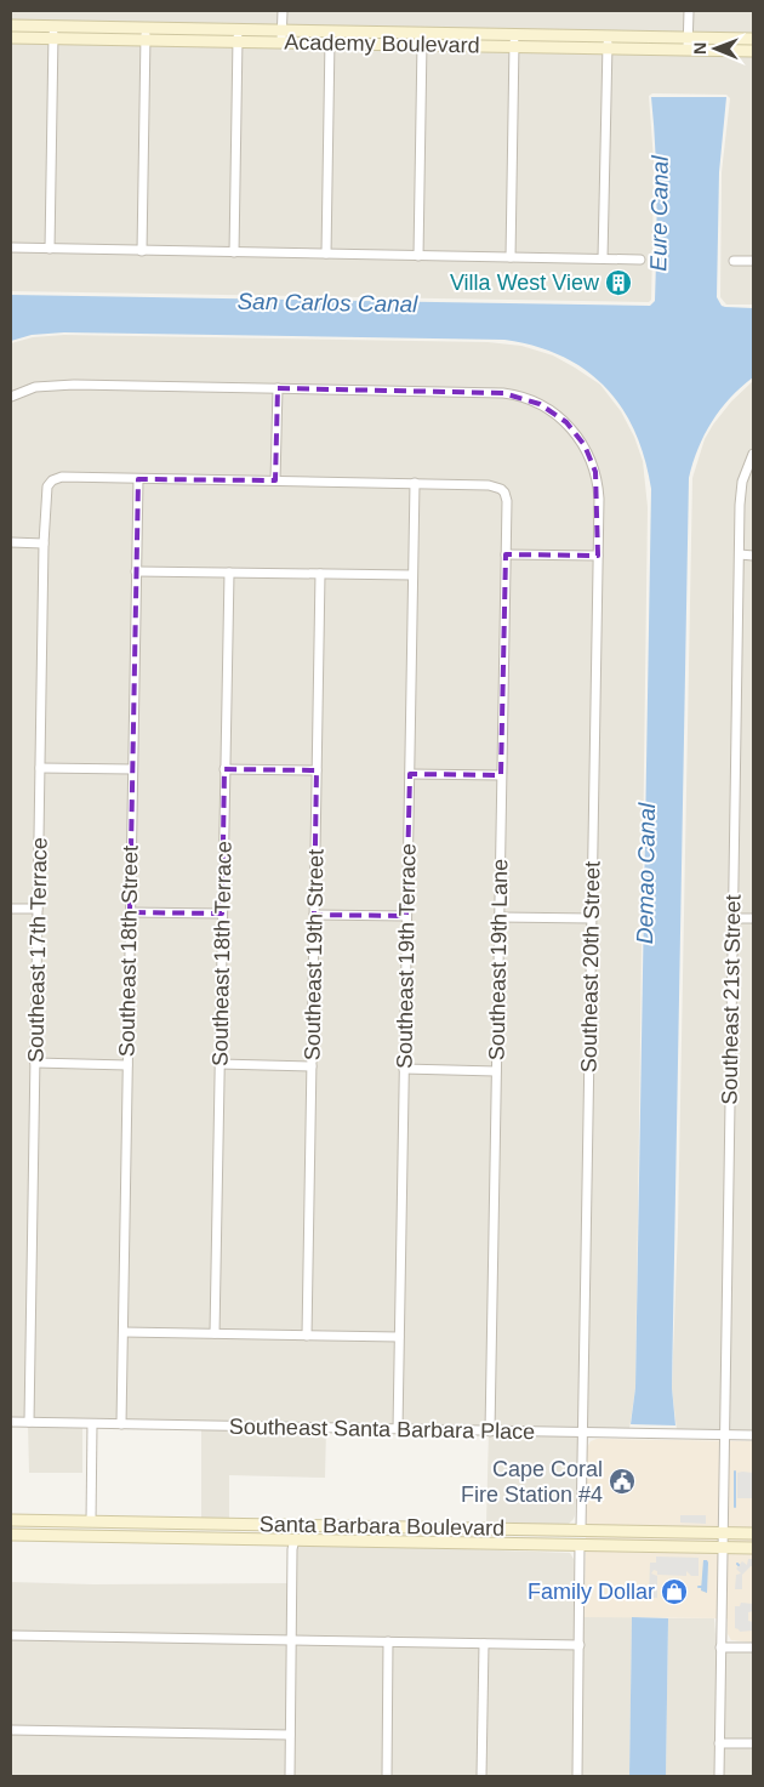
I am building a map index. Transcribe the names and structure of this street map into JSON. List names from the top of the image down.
{
  "streets": {
    "main road": ["Academy Boulevard", "Santa Barbara Boulevard"],
    "street": [
      "Southeast 17th Terrace",
      "Southeast 18th Street",
      "Southeast 18th Terrace",
      "Southeast 19th Street",
      "Southeast 19th Terrace",
      "Southeast 19th Lane",
      "Southeast 20th Street",
      "Southeast 21st Street",
      "Southeast Santa Barbara Place"
    ]
  },
  "crossings": [
    ["Southeast 17th Terrace", "Southeast 18th Street"],
    ["Southeast 17th Terrace", "Southeast Santa Barbara Place"],
    ["Southeast 18th Street", "Southeast Santa Barbara Place"],
    ["Southeast 19th Terrace", "Southeast 19th Lane"],
    ["Southeast 19th Terrace", "Southeast Santa Barbara Place"],
    ["Southeast 19th Lane", "Southeast Santa Barbara Place"],
    ["Southeast 20th Street", "Southeast Santa Barbara Place"],
    ["Southeast 20th Street", "Santa Barbara Boulevard"],
    ["Southeast 21st Street", "Southeast Santa Barbara Place"],
    ["Southeast 21st Street", "Santa Barbara Boulevard"]
  ],
  "water": ["Eure Canal", "San Carlos Canal", "Demao Canal"],
  "places": {
    "building": ["Villa West View"],
    "public building": ["Cape Coral Fire Station #4"],
    "shop": ["Family Dollar"]
  },
  "north": "left"
}
